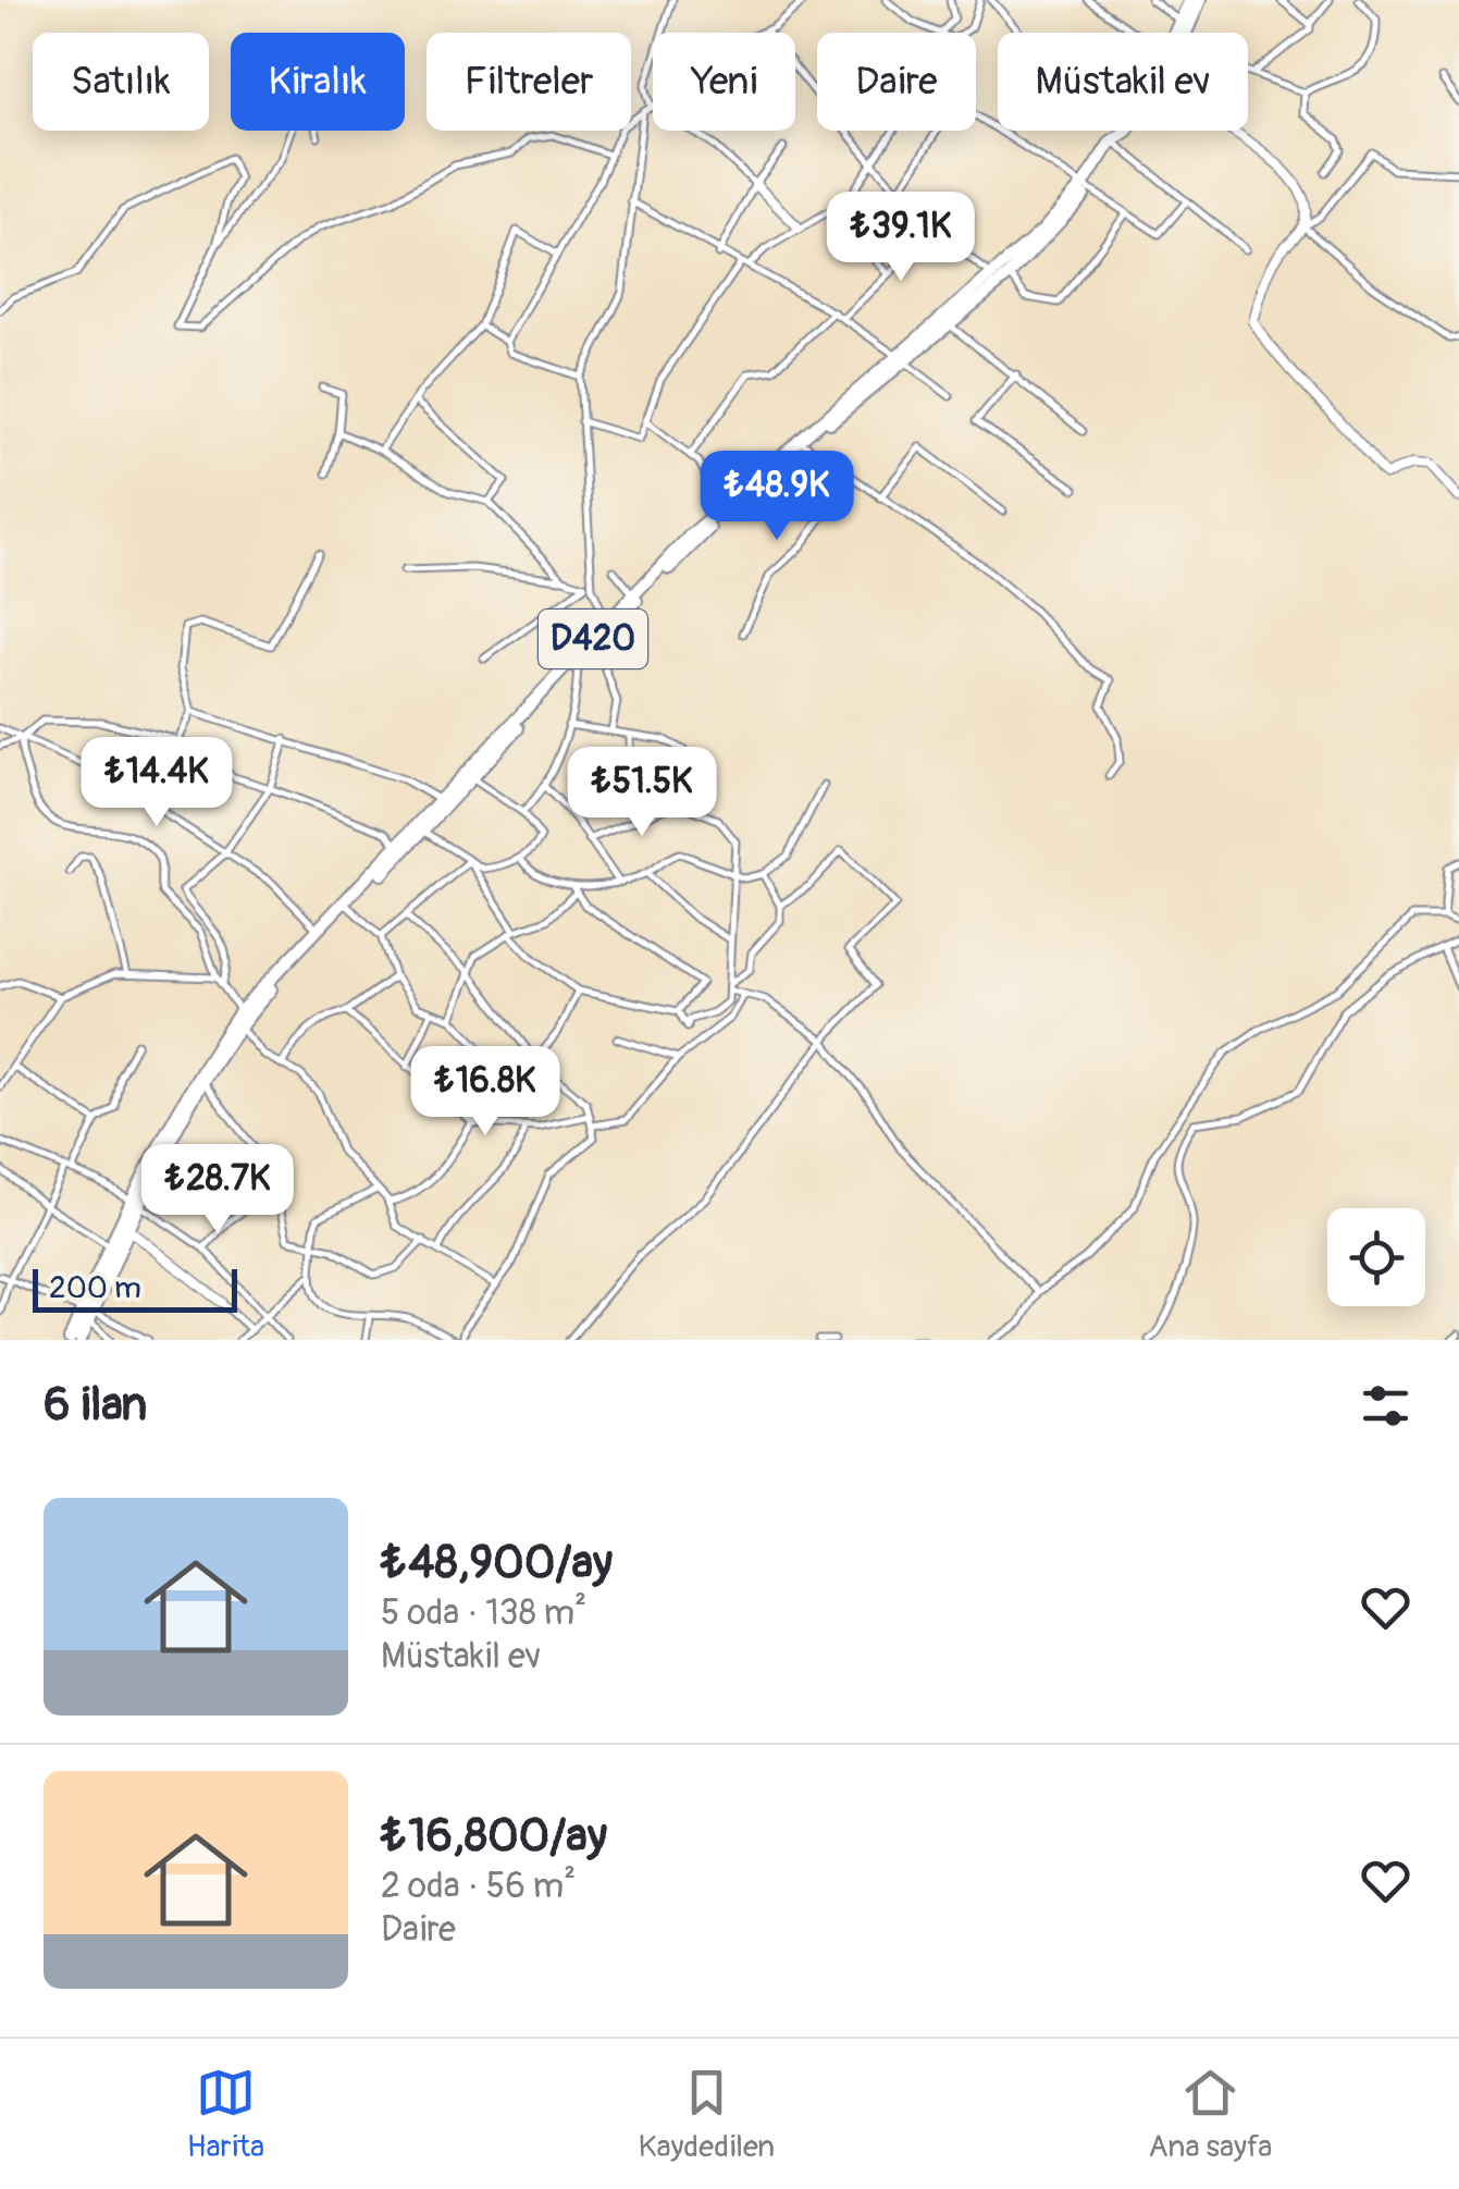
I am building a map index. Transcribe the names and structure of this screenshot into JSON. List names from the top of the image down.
{
  "streets": {
    "highway": ["D420"]
  },
  "scale_bar": "200 m",
  "page": {
    "chip": [
      "Satılık",
      "Kiralık",
      "Filtreler",
      "Yeni",
      "Daire",
      "Müstakil ev"
    ],
    "price": [
      "₺39.1K",
      "₺48.9K",
      "₺14.4K",
      "₺51.5K",
      "₺16.8K",
      "₺28.7K"
    ],
    "scale": "200 m",
    "heading": "6 ilan",
    "list": [
      {
        "name": "₺48,900/ay",
        "note": "5 oda · 138 m² · Müstakil ev"
      },
      {
        "name": "₺16,800/ay",
        "note": "2 oda · 56 m² · Daire"
      }
    ],
    "tabs": ["Harita", "Kaydedilen", "Ana sayfa"]
  }
}
